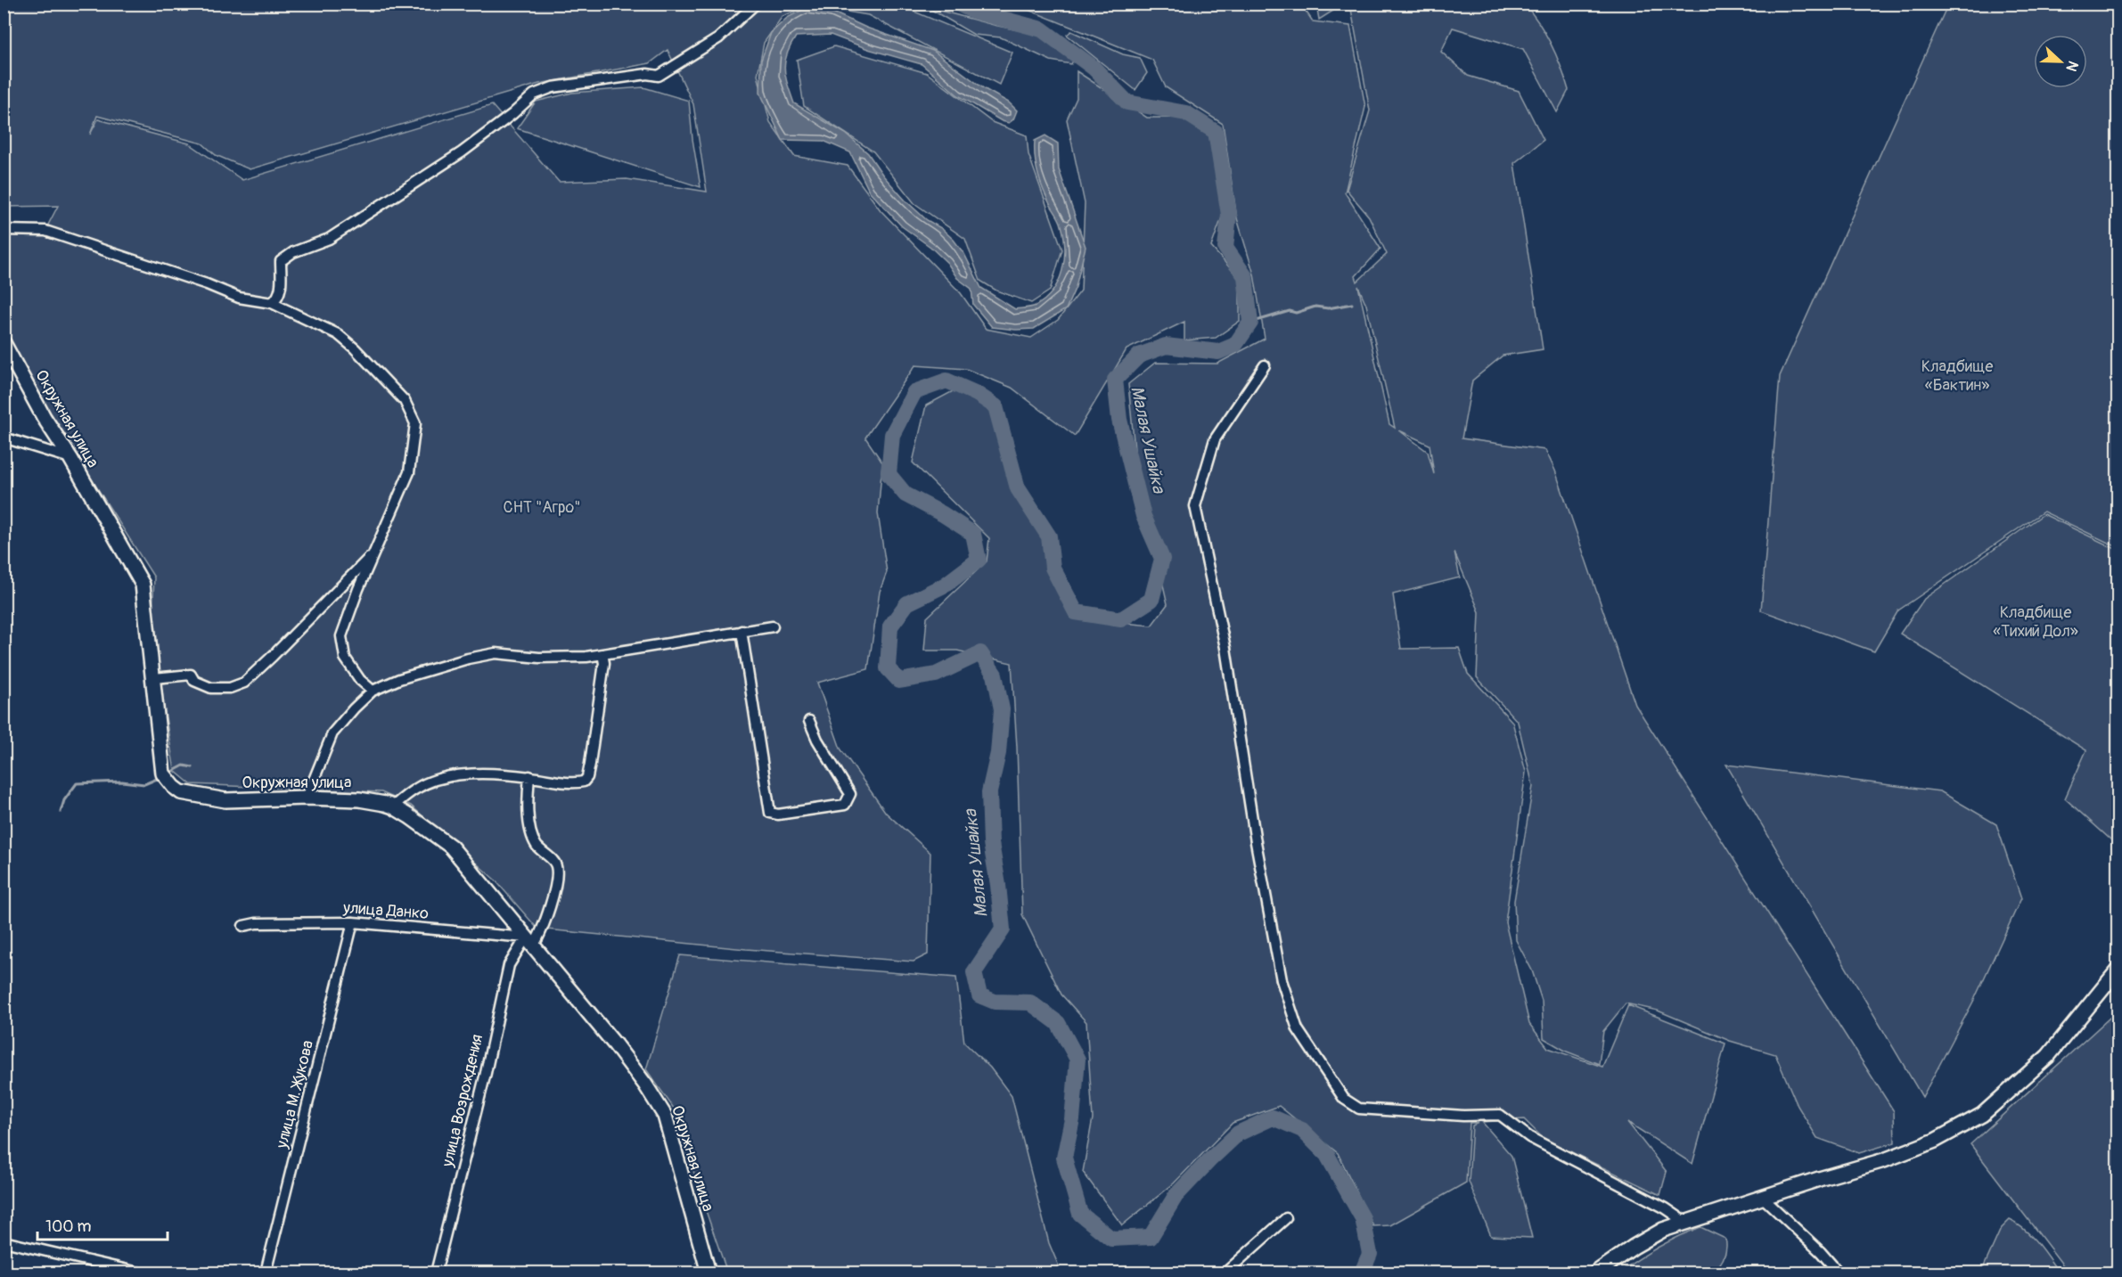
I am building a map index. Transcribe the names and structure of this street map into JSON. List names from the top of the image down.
{
  "streets": {
    "street": [
      "Окружная улица",
      "улица Данко",
      "улица М. Жукова",
      "улица Возрождения"
    ]
  },
  "crossings": [
    ["Окружная улица", "улица Данко"],
    ["Окружная улица", "улица Возрождения"],
    ["улица Данко", "улица М. Жукова"],
    ["улица Данко", "улица Возрождения"]
  ],
  "water": ["Малая Ушайка"],
  "parks": ["Кладбище «Бактин»", "СНТ \"Агро\"", "Кладбище «Тихий Дол»"],
  "scale_bar": "100 m",
  "north": "right"
}
